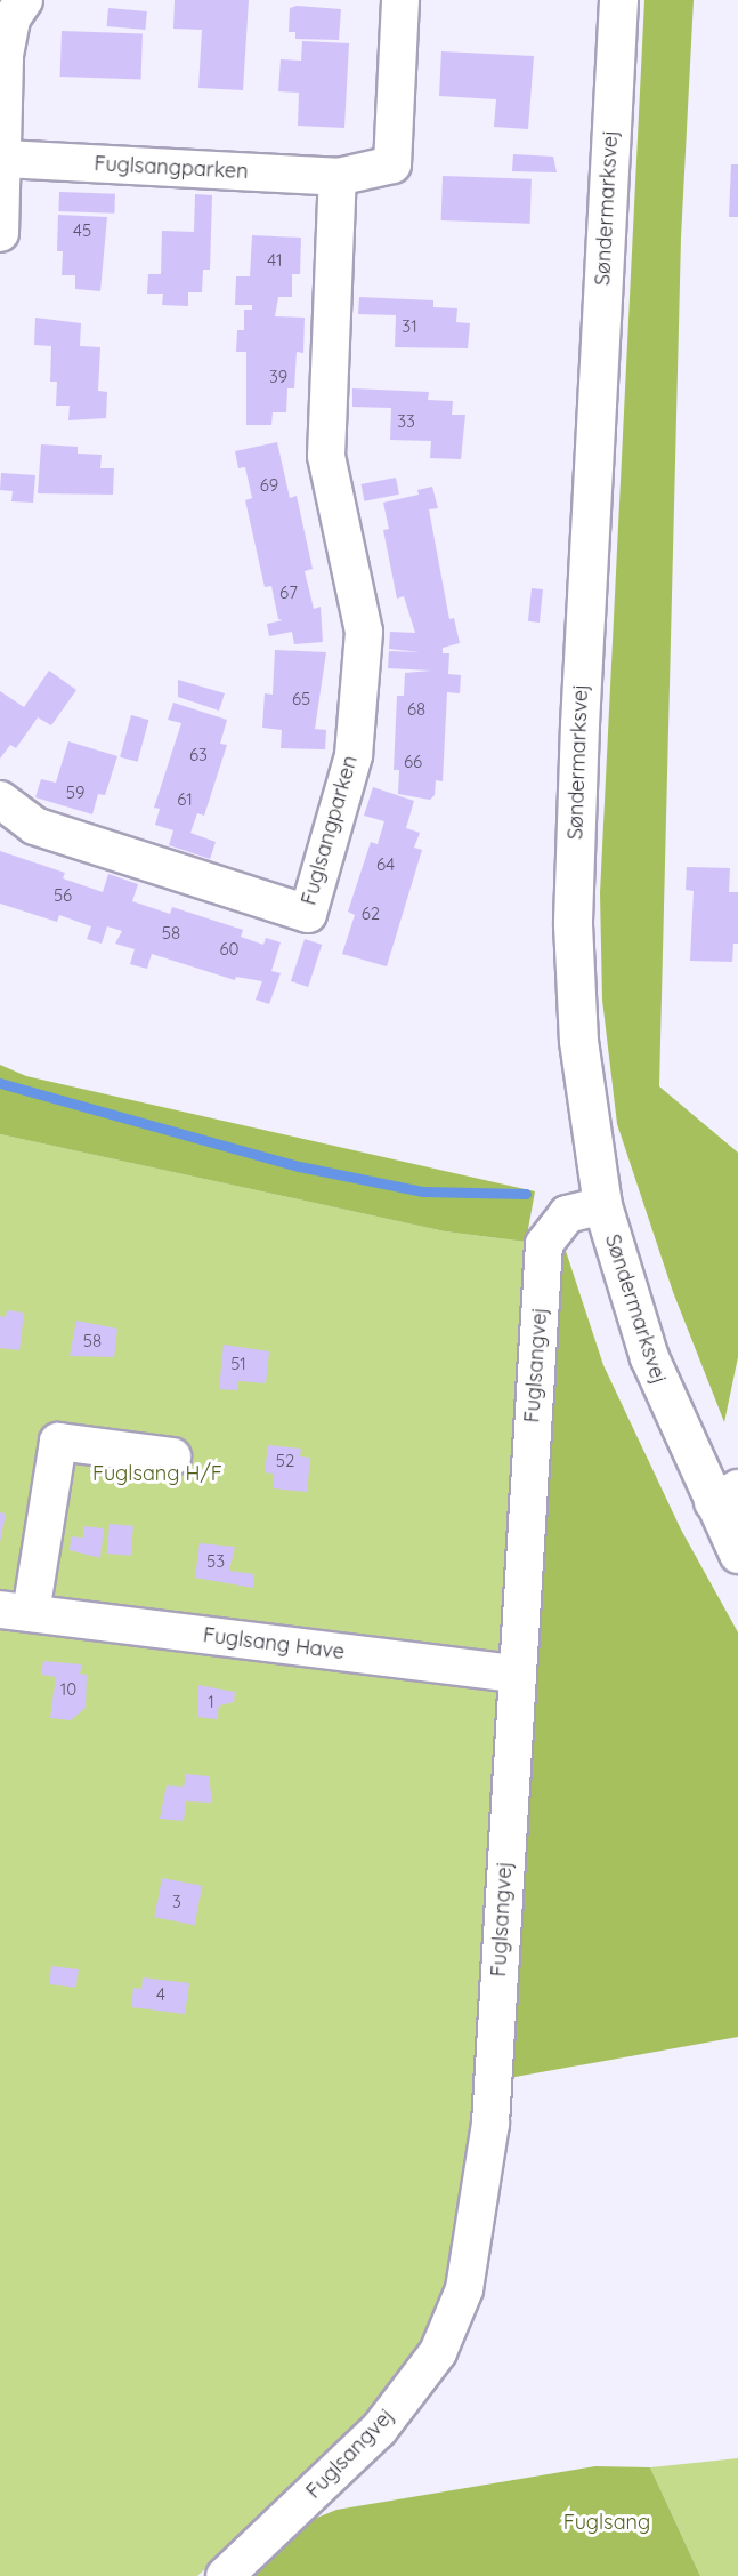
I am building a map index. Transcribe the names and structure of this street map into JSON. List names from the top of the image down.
{
  "streets": {
    "street": [
      "Fuglsangparken",
      "Søndermarksvej",
      "Fuglsangvej",
      "Fuglsang Have"
    ]
  },
  "crossings": [
    ["Søndermarksvej", "Fuglsangvej"],
    ["Fuglsangvej", "Fuglsang Have"]
  ],
  "parks": ["Fuglsang H/F", "Fuglsang"],
  "house_numbers": [
    "45",
    "41",
    "31",
    "39",
    "33",
    "69",
    "67",
    "65",
    "68",
    "63",
    "66",
    "59",
    "61",
    "64",
    "56",
    "62",
    "58",
    "60",
    "58",
    "51",
    "52",
    "53",
    "10",
    "1",
    "3",
    "4"
  ]
}
